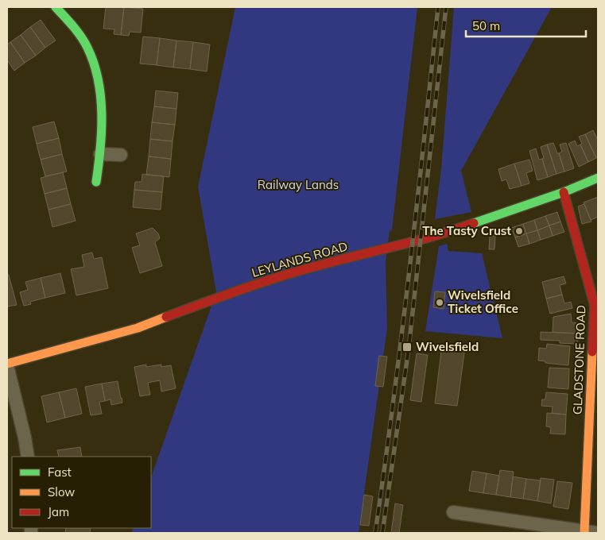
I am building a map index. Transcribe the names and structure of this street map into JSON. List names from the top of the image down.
{
  "streets": {
    "street": ["LEYLANDS ROAD", "GLADSTONE ROAD"]
  },
  "crossings": [
    ["LEYLANDS ROAD", "GLADSTONE ROAD"]
  ],
  "parks": ["Railway Lands"],
  "places": {
    "other": ["The Tasty Crust", "Wivelsfield Ticket Office"],
    "transit": ["Wivelsfield"]
  },
  "legend": ["Fast", "Slow", "Jam"],
  "scale_bar": "50 m"
}
